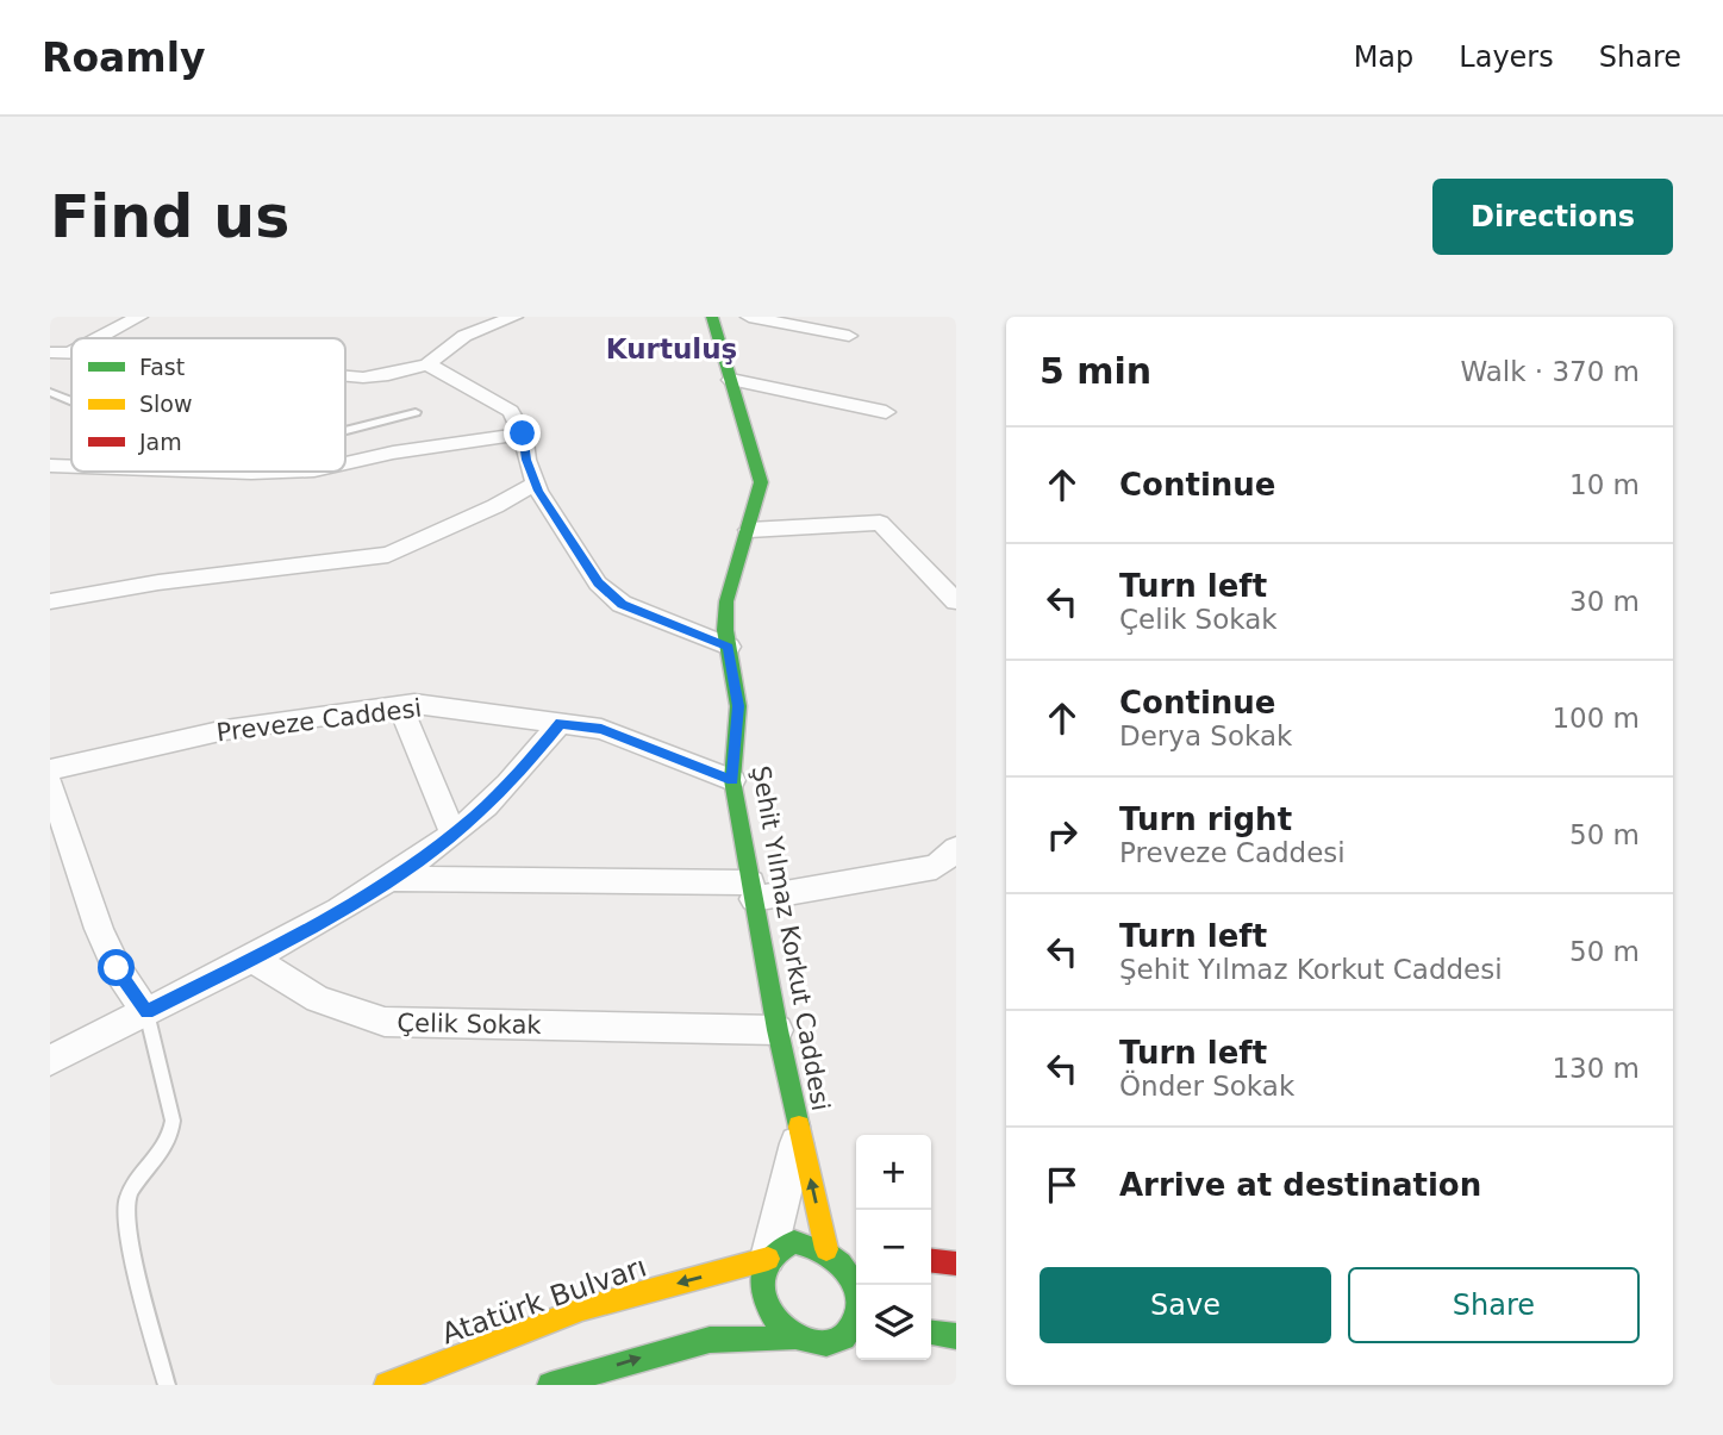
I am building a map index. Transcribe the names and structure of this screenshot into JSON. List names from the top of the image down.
{
  "streets": {
    "street": [
      "Preveze Caddesi",
      "Şehit Yılmaz Korkut Caddesi",
      "Çelik Sokak",
      "Atatürk Bulvarı"
    ]
  },
  "crossings": [
    ["Preveze Caddesi", "Şehit Yılmaz Korkut Caddesi"],
    ["Şehit Yılmaz Korkut Caddesi", "Çelik Sokak"]
  ],
  "districts": ["Kurtuluş"],
  "legend": ["Fast", "Slow", "Jam"],
  "page": {
    "header": "Roamly",
    "nav": ["Map", "Layers", "Share"],
    "buttons": [
      "Directions",
      ["Save", "Share"]
    ],
    "title": "Find us",
    "heading": ["5 min", "Walk · 370 m"],
    "list": [
      ["Continue", "10 m"],
      ["Turn left", "Çelik Sokak", "30 m"],
      ["Continue", "Derya Sokak", "100 m"],
      ["Turn right", "Preveze Caddesi", "50 m"],
      ["Turn left", "Şehit Yılmaz Korkut Caddesi", "50 m"],
      ["Turn left", "Önder Sokak", "130 m"],
      "Arrive at destination"
    ],
    "map_buttons": ["+", "−"]
  }
}
